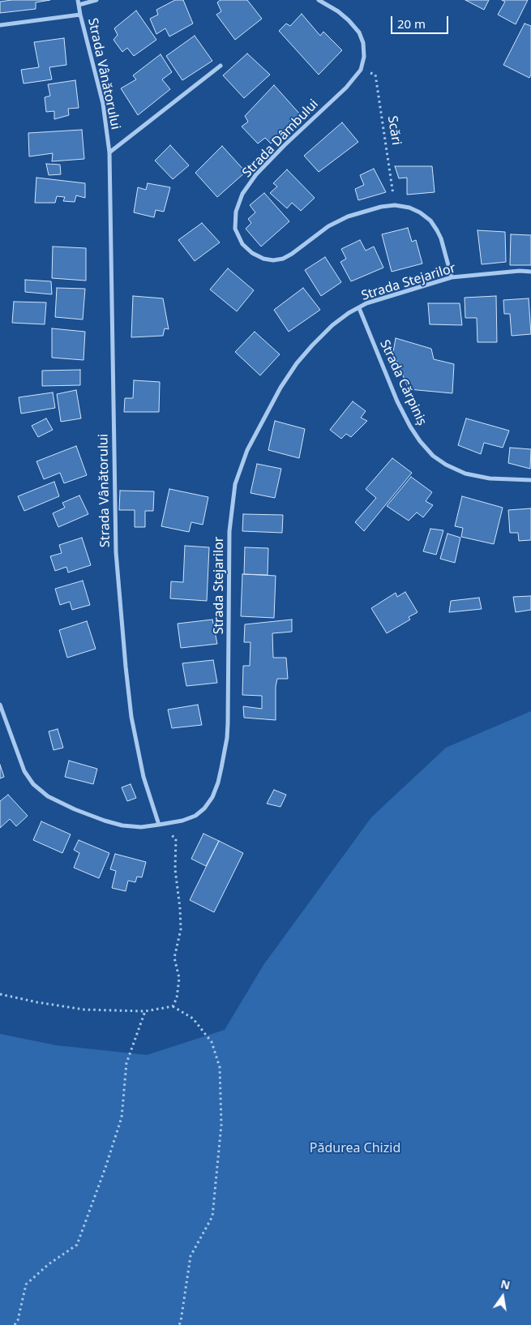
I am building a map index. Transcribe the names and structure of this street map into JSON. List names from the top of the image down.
{
  "streets": {
    "street": [
      "Strada Vânătorului",
      "Strada Dâmbului",
      "Strada Stejarilor",
      "Strada Cărpiniș"
    ],
    "path": ["Scări"]
  },
  "crossings": [
    ["Strada Vânătorului", "Strada Stejarilor"],
    ["Scări", "Strada Dâmbului"],
    ["Strada Dâmbului", "Strada Stejarilor"],
    ["Strada Stejarilor", "Strada Cărpiniș"]
  ],
  "parks": ["Pădurea Chizid"],
  "scale_bar": "20 m",
  "north": "top"
}
